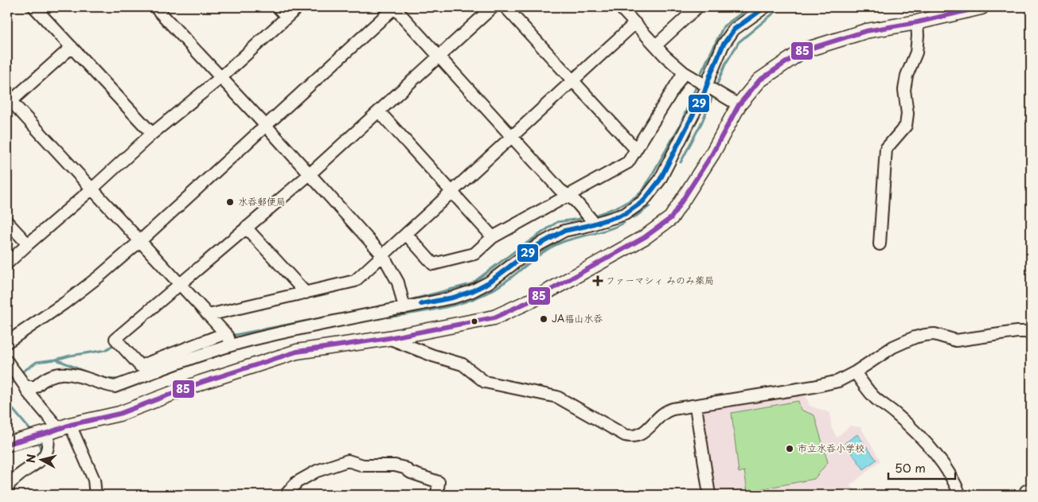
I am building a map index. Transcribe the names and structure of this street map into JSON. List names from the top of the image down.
{
  "places": {
    "other": ["水呑郵便局", "JA福山水呑", "市立水呑小学校"],
    "health": ["ファーマシィ みのみ薬局"]
  },
  "lines": ["transit line 85", "transit line 29"],
  "scale_bar": "50 m",
  "north": "left"
}
